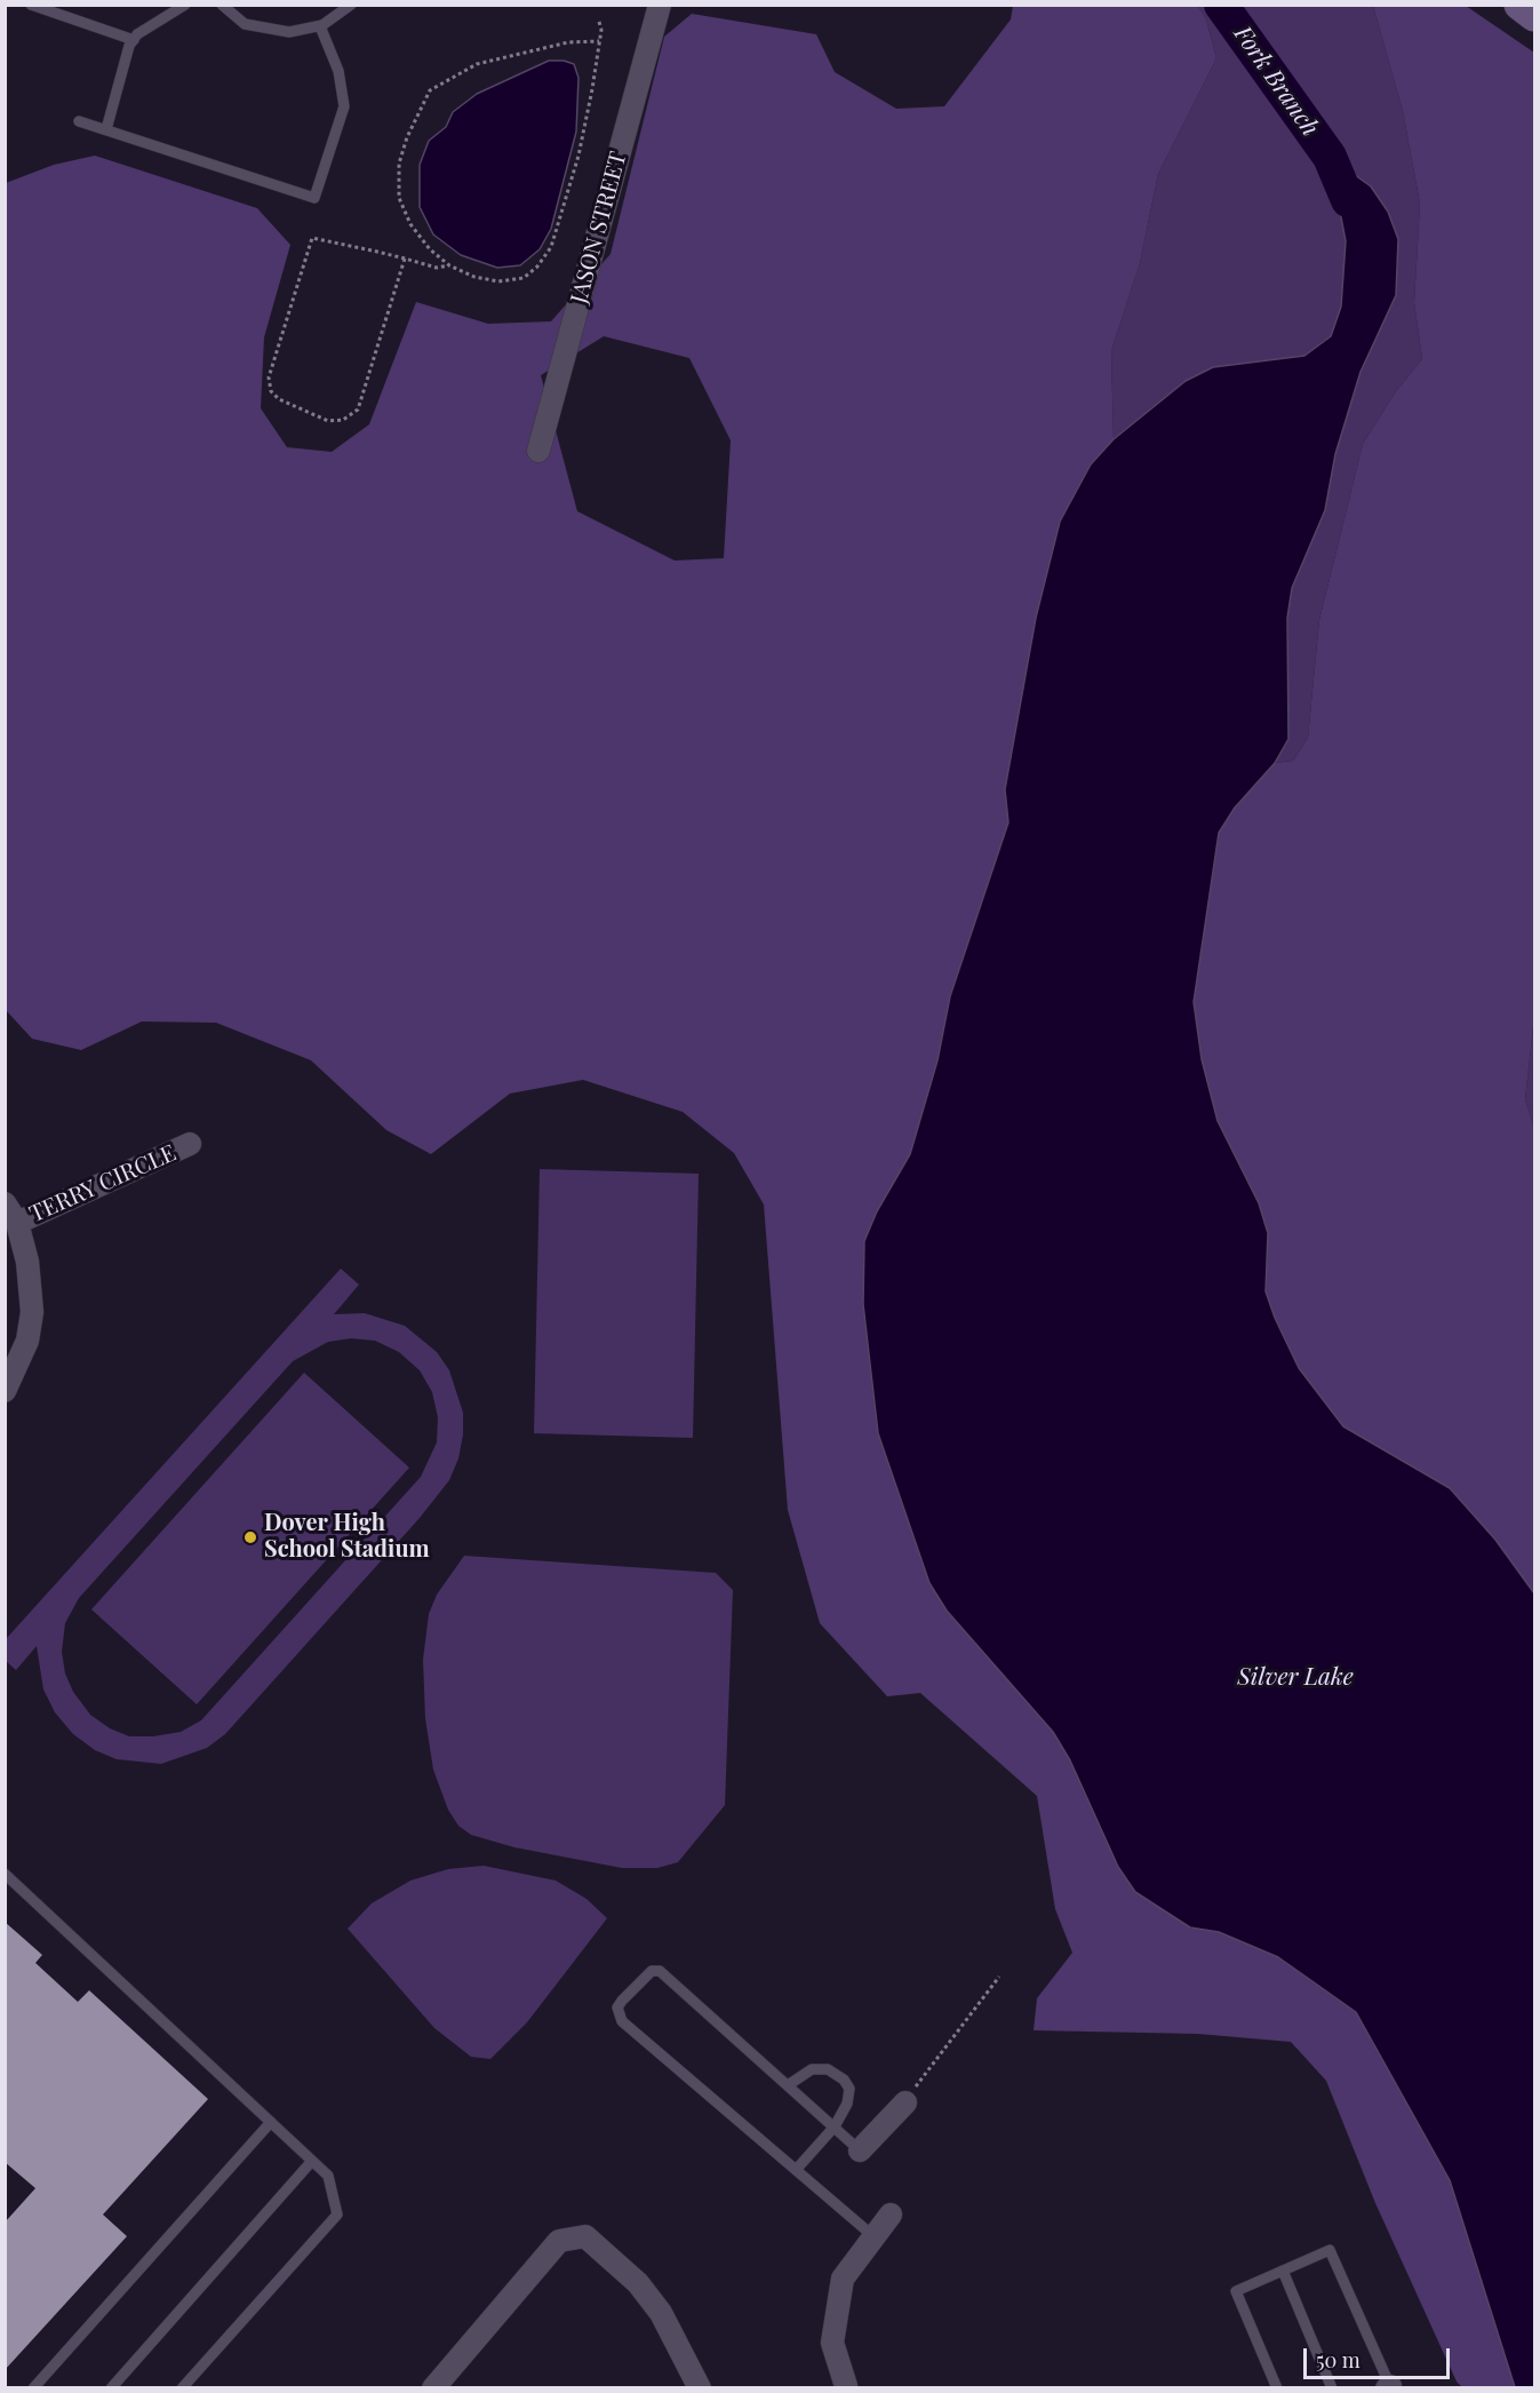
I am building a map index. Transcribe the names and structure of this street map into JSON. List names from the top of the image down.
{
  "streets": {
    "street": ["JASON STREET", "TERRY CIRCLE"]
  },
  "water": ["Fork Branch", "Silver Lake"],
  "places": ["Dover High School Stadium"],
  "scale_bar": "50 m"
}
